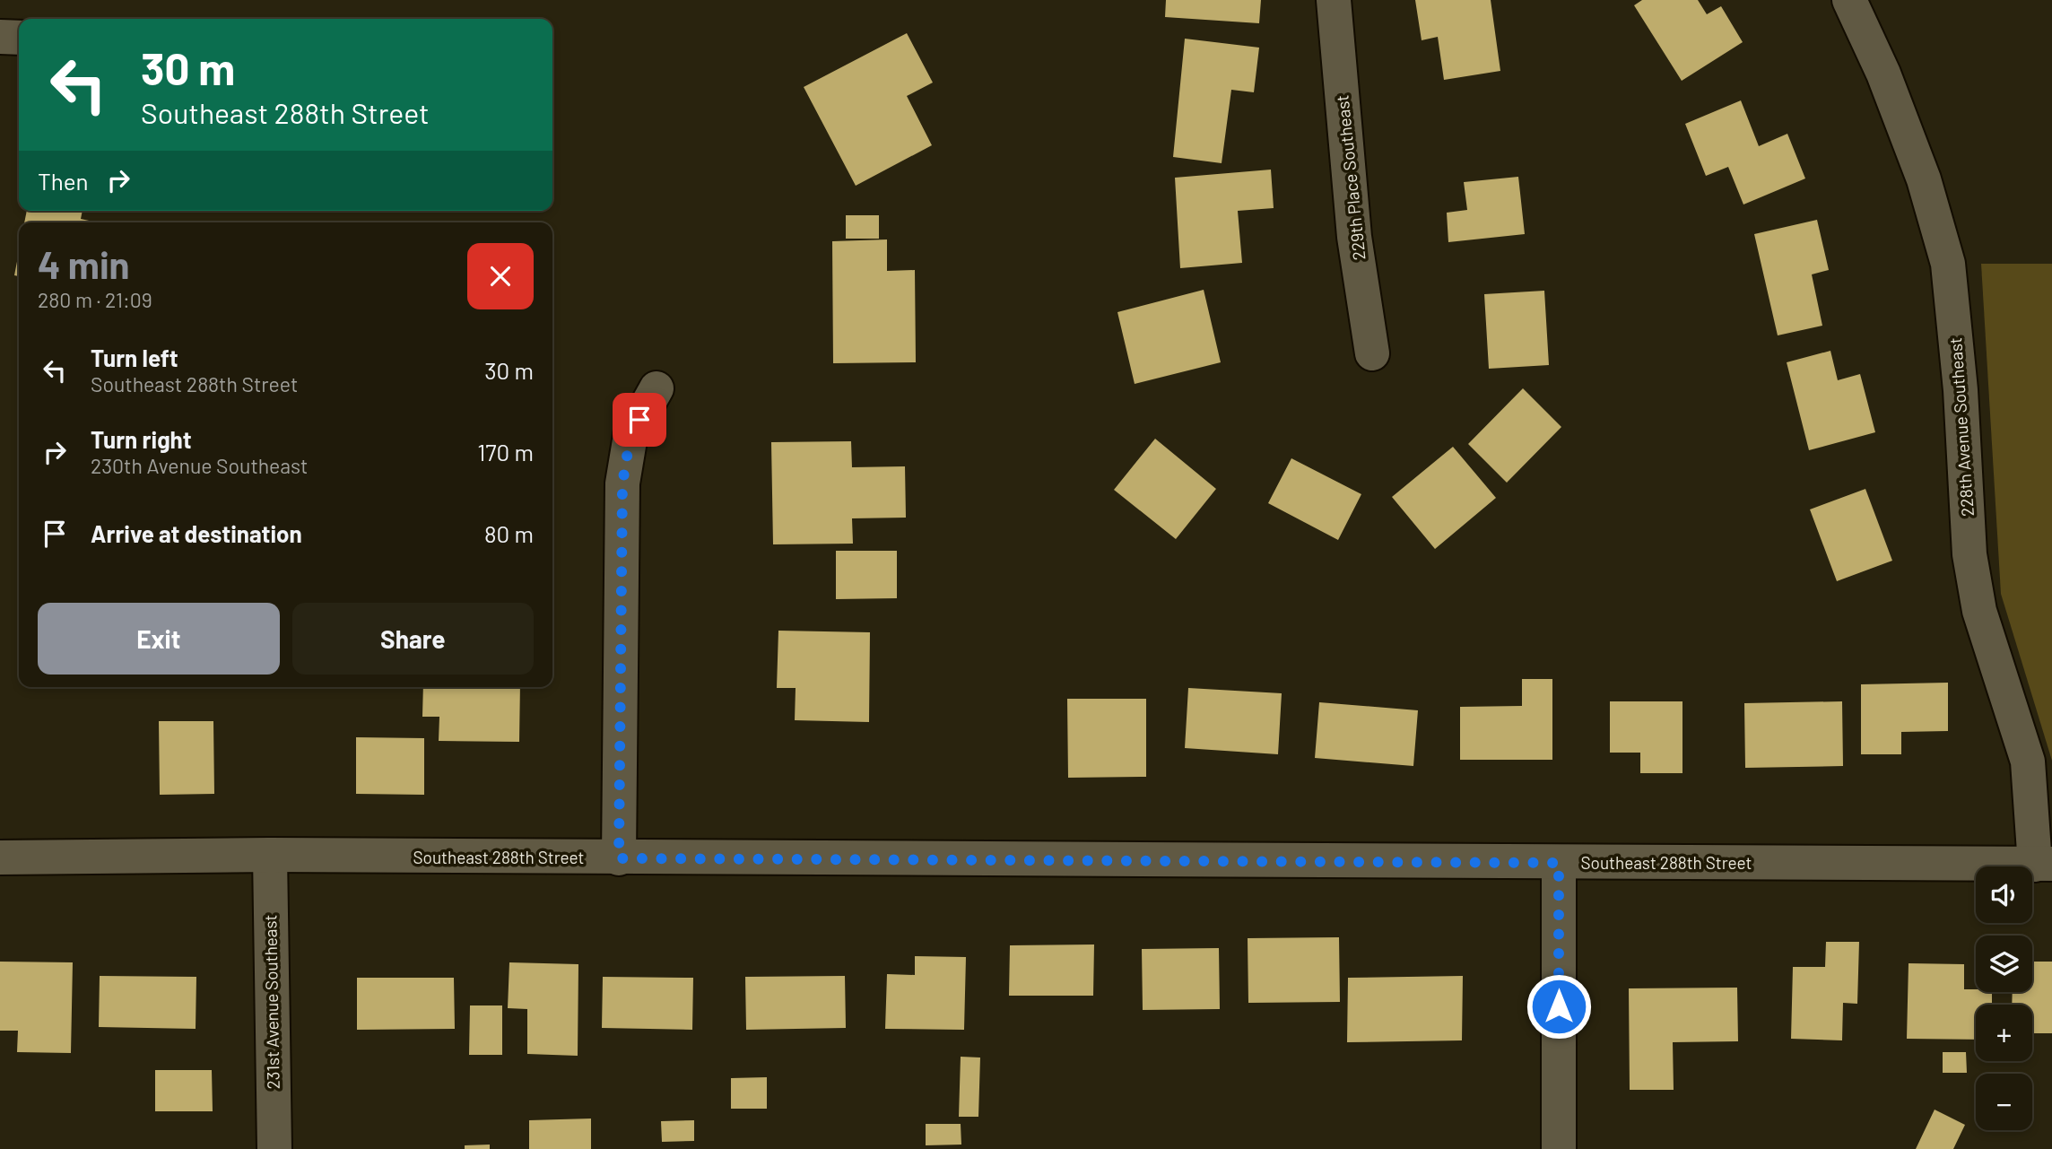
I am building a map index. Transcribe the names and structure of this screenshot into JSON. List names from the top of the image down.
{
  "streets": {
    "street": [
      "229th Place Southeast",
      "228th Avenue Southeast",
      "Southeast 288th Street",
      "231st Avenue Southeast"
    ]
  },
  "crossings": [
    ["228th Avenue Southeast", "Southeast 288th Street"],
    ["Southeast 288th Street", "231st Avenue Southeast"]
  ],
  "page": {
    "turn": ["30 m", "Southeast 288th Street"],
    "then": "Then",
    "heading": ["4 min", "280 m · 21:09"],
    "list": [
      {
        "name": "Turn left",
        "note": "Southeast 288th Street",
        "value": "30 m"
      },
      {
        "name": "Turn right",
        "note": "230th Avenue Southeast",
        "value": "170 m"
      },
      {
        "name": "Arrive at destination",
        "value": "80 m"
      }
    ],
    "buttons": ["Exit", "Share"],
    "map_buttons": ["+", "−"]
  }
}
